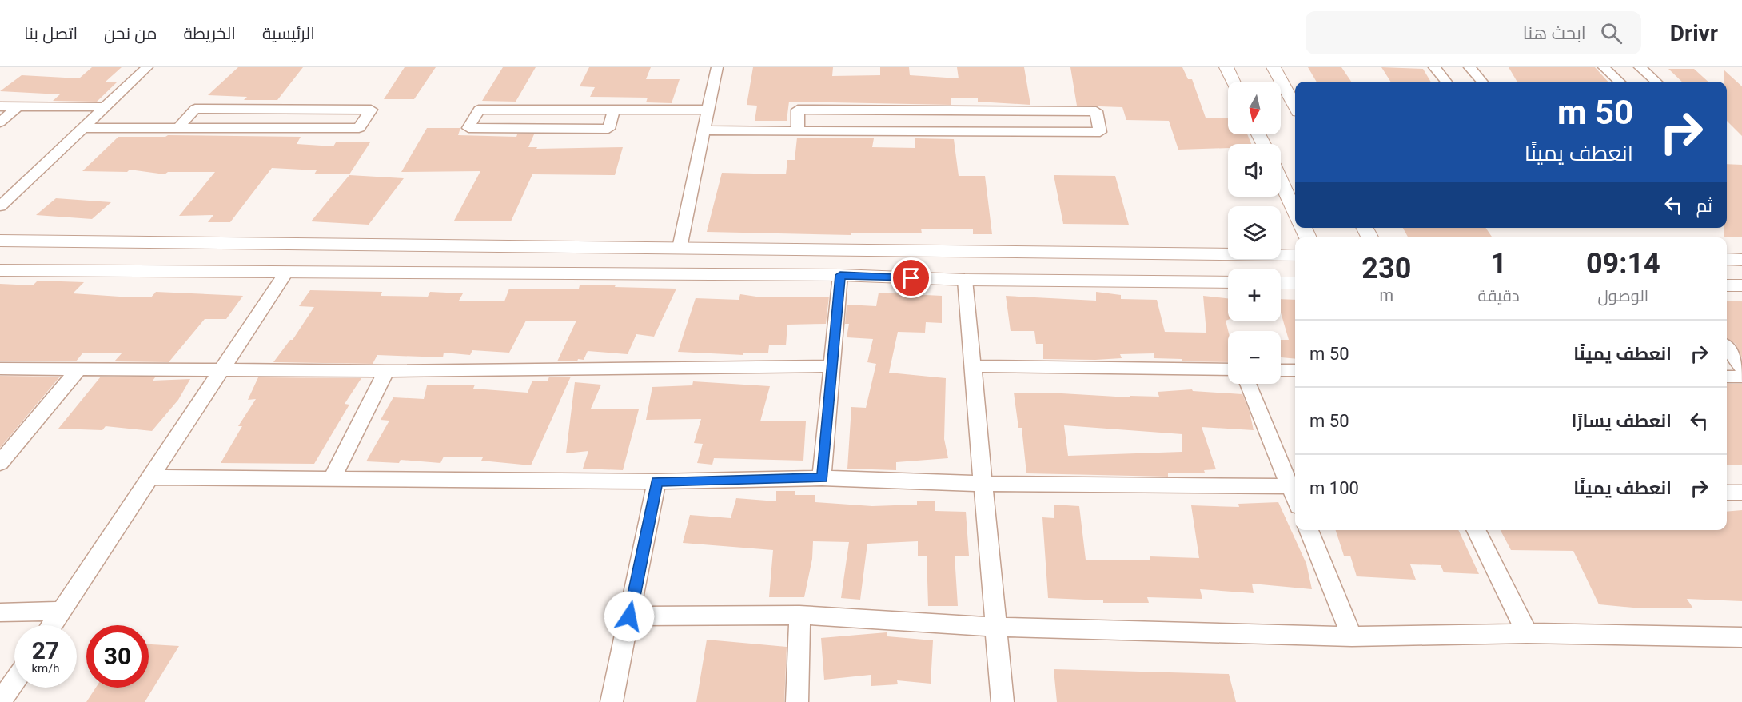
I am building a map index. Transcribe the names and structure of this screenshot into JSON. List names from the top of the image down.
{
  "north": "bottom",
  "page": {
    "header": "Drivr",
    "search": "ابحث هنا",
    "nav": [
      "الرئيسية",
      "الخريطة",
      "من نحن",
      "اتصل بنا"
    ],
    "map_buttons": ["+", "−"],
    "turn": ["50 m", "انعطف يمينًا"],
    "then": "ثم",
    "eta": [
      "09:14",
      "الوصول",
      "1",
      "دقيقة",
      "230",
      "m"
    ],
    "list": [
      {
        "name": "انعطف يمينًا",
        "value": "50 m"
      },
      {
        "name": "انعطف يسارًا",
        "value": "50 m"
      },
      {
        "name": "انعطف يمينًا",
        "value": "100 m"
      }
    ],
    "speed": "27 km/h",
    "limit": "30"
  }
}
